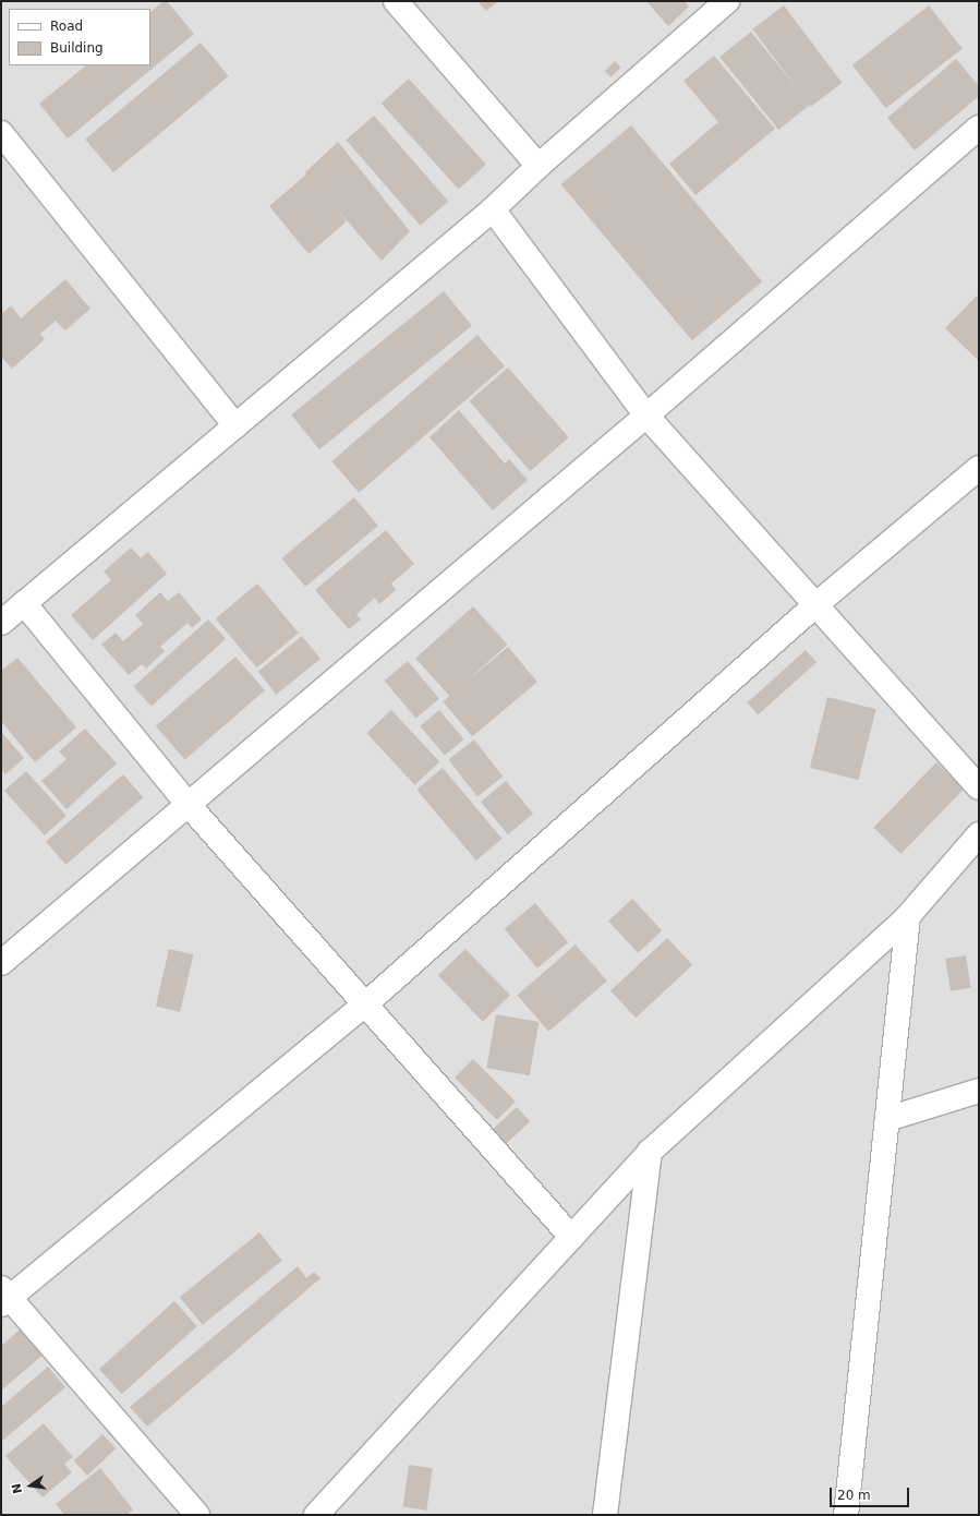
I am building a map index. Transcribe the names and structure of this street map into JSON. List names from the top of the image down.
{
  "legend": ["Road", "Building"],
  "scale_bar": "20 m",
  "north": "left"
}
